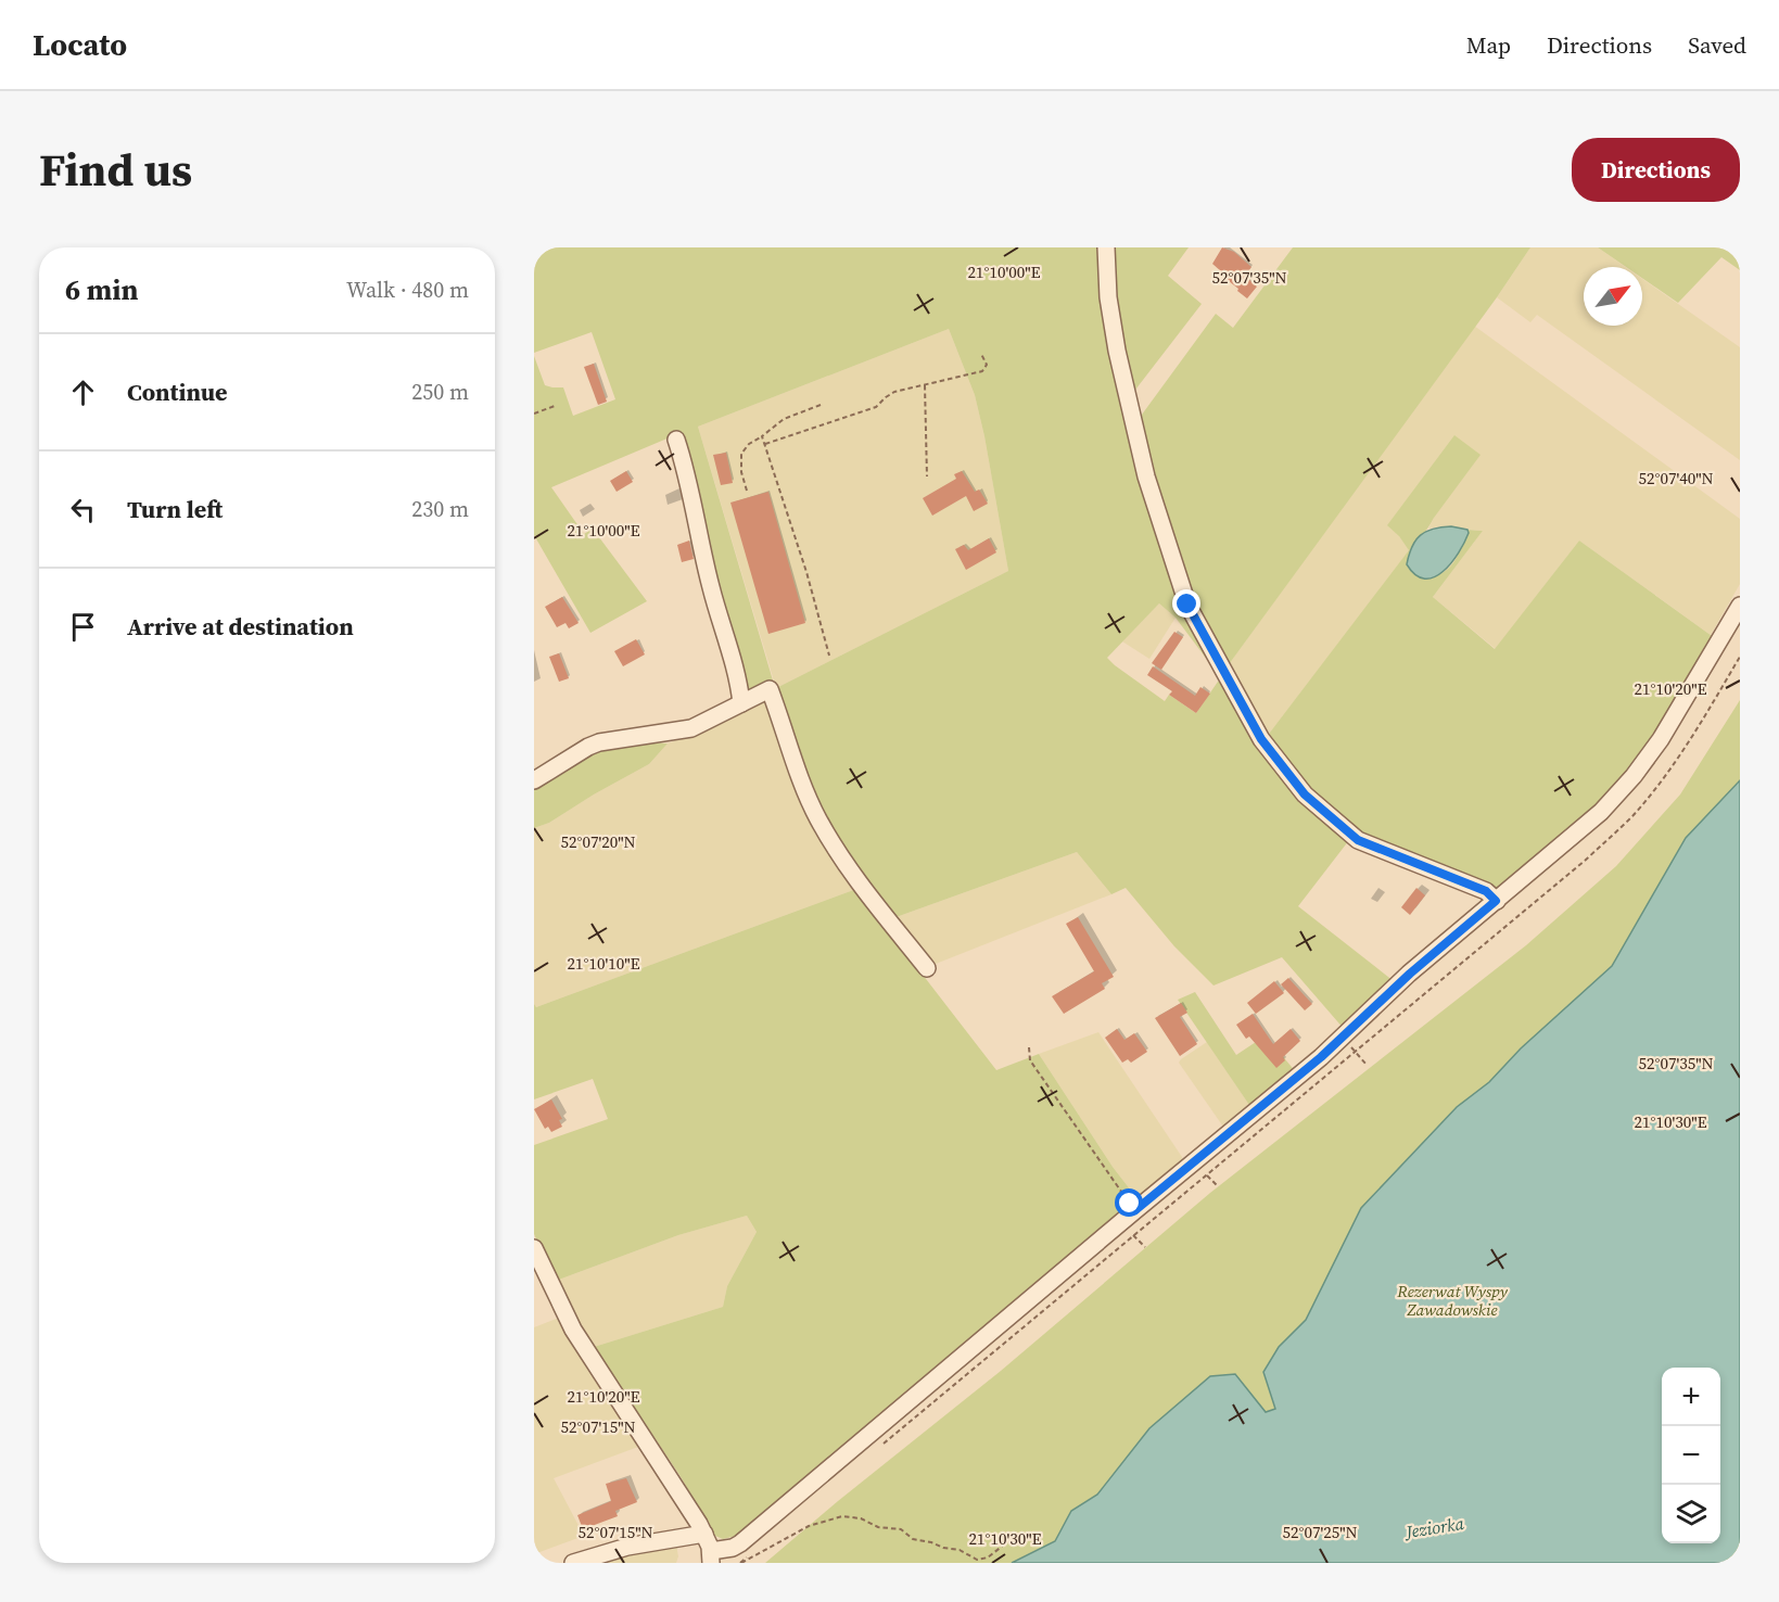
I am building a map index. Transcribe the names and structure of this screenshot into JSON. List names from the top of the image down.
{
  "water": ["Jeziorka"],
  "parks": ["Rezerwat Wyspy Zawadowskie"],
  "north": "top right",
  "page": {
    "header": "Locato",
    "nav": ["Map", "Directions", "Saved"],
    "title": "Find us",
    "buttons": "Directions",
    "heading": ["6 min", "Walk · 480 m"],
    "list": [
      ["Continue", "250 m"],
      ["Turn left", "230 m"],
      "Arrive at destination"
    ],
    "map_buttons": ["+", "−"]
  },
  "coordinates": [
    "21°10'00\"E",
    "52°07'35\"N",
    "52°07'40\"N",
    "21°10'20\"E",
    "52°07'20\"N",
    "21°10'10\"E",
    "21°10'30\"E",
    "52°07'15\"N",
    "52°07'25\"N"
  ]
}
